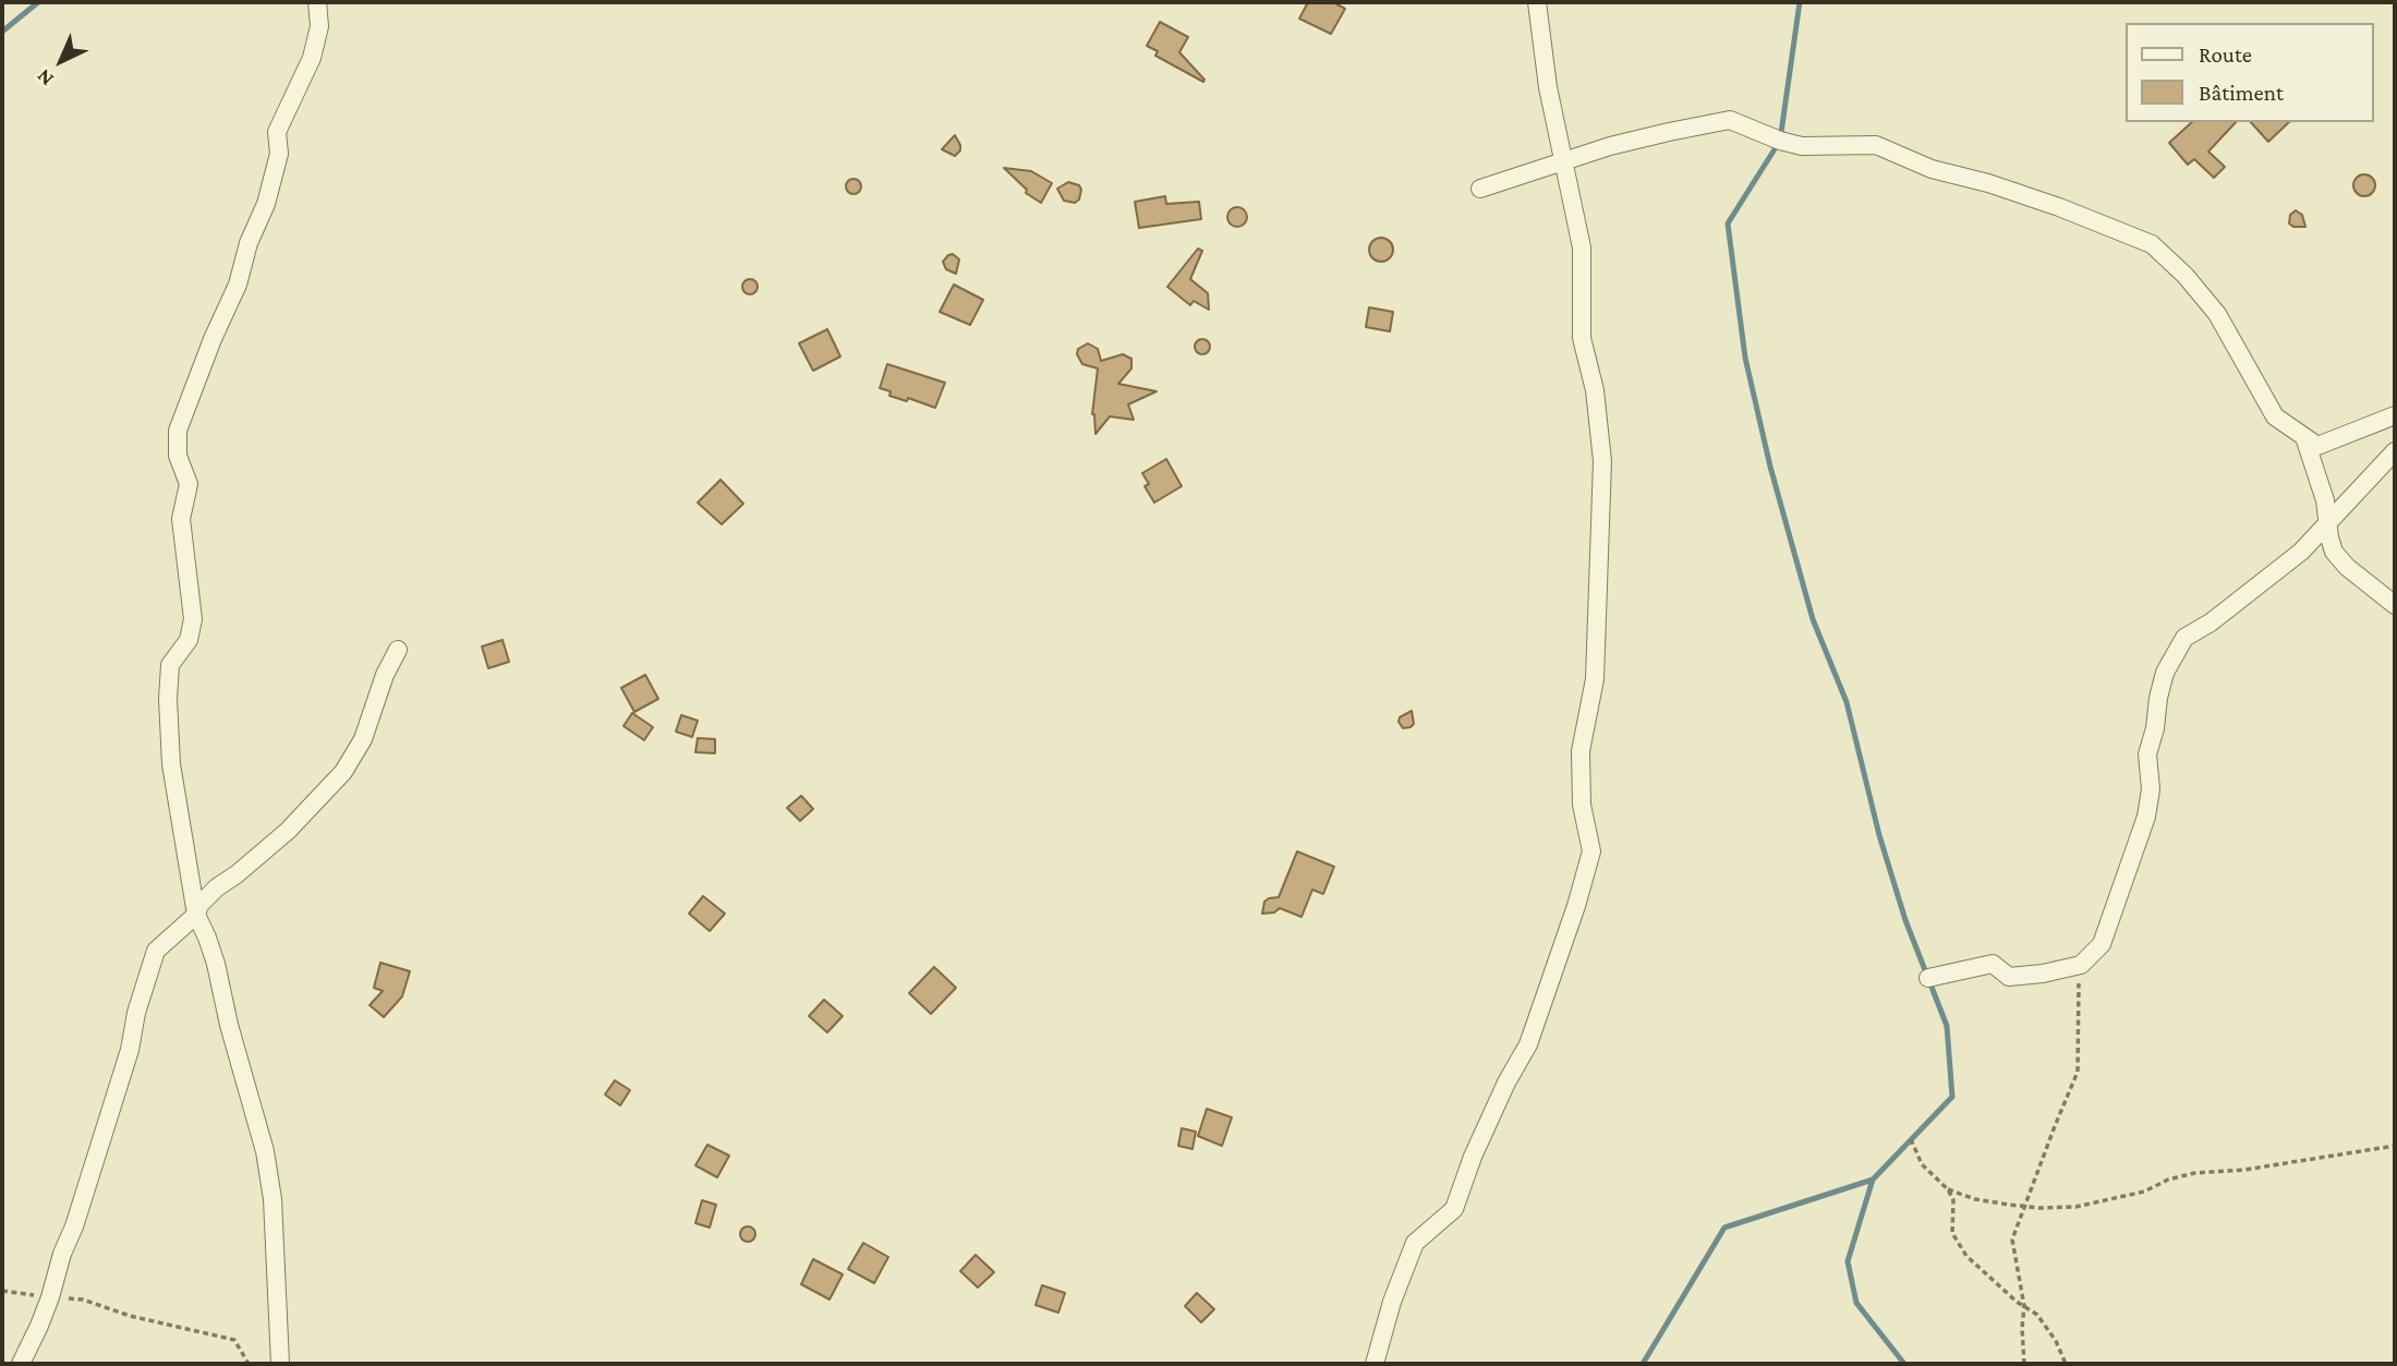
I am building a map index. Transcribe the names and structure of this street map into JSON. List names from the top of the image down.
{
  "legend": ["Route", "Bâtiment"],
  "north": "bottom left"
}
